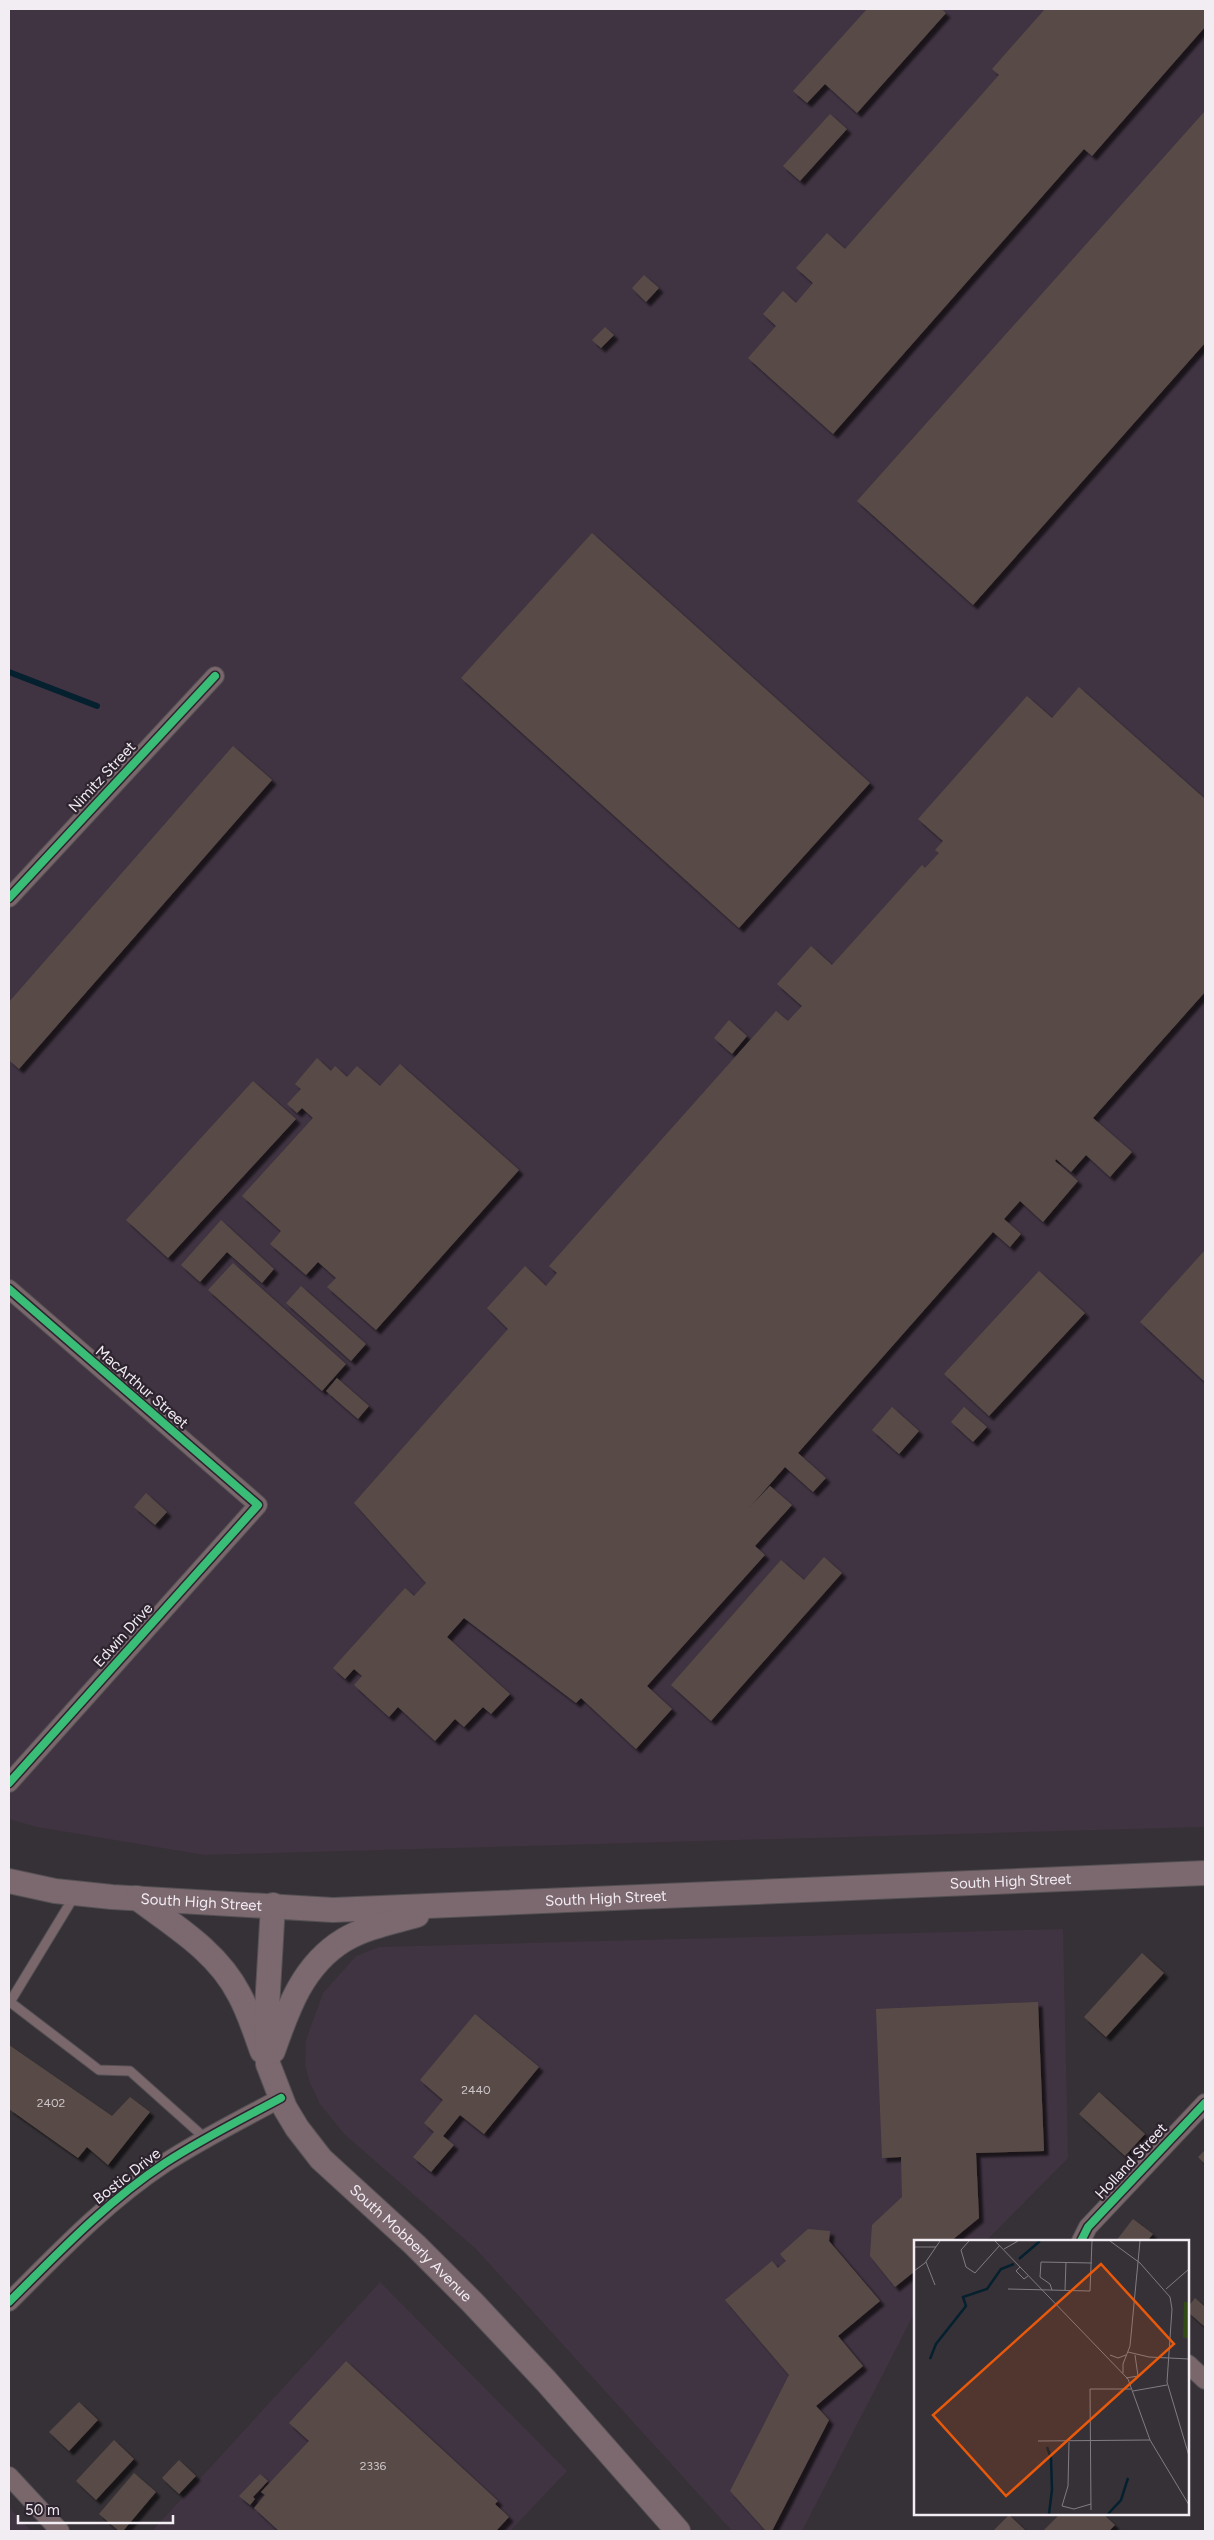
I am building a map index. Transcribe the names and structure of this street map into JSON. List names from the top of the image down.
{
  "streets": {
    "main road": ["South High Street", "South Mobberly Avenue"],
    "street": [
      "Nimitz Street",
      "MacArthur Street",
      "Edwin Drive",
      "Holland Street",
      "Bostic Drive"
    ]
  },
  "crossings": [
    ["MacArthur Street", "Edwin Drive"],
    ["South High Street", "South Mobberly Avenue"],
    ["Bostic Drive", "South Mobberly Avenue"]
  ],
  "house_numbers": ["2440", "2402", "2336"],
  "scale_bar": "50 m"
}
